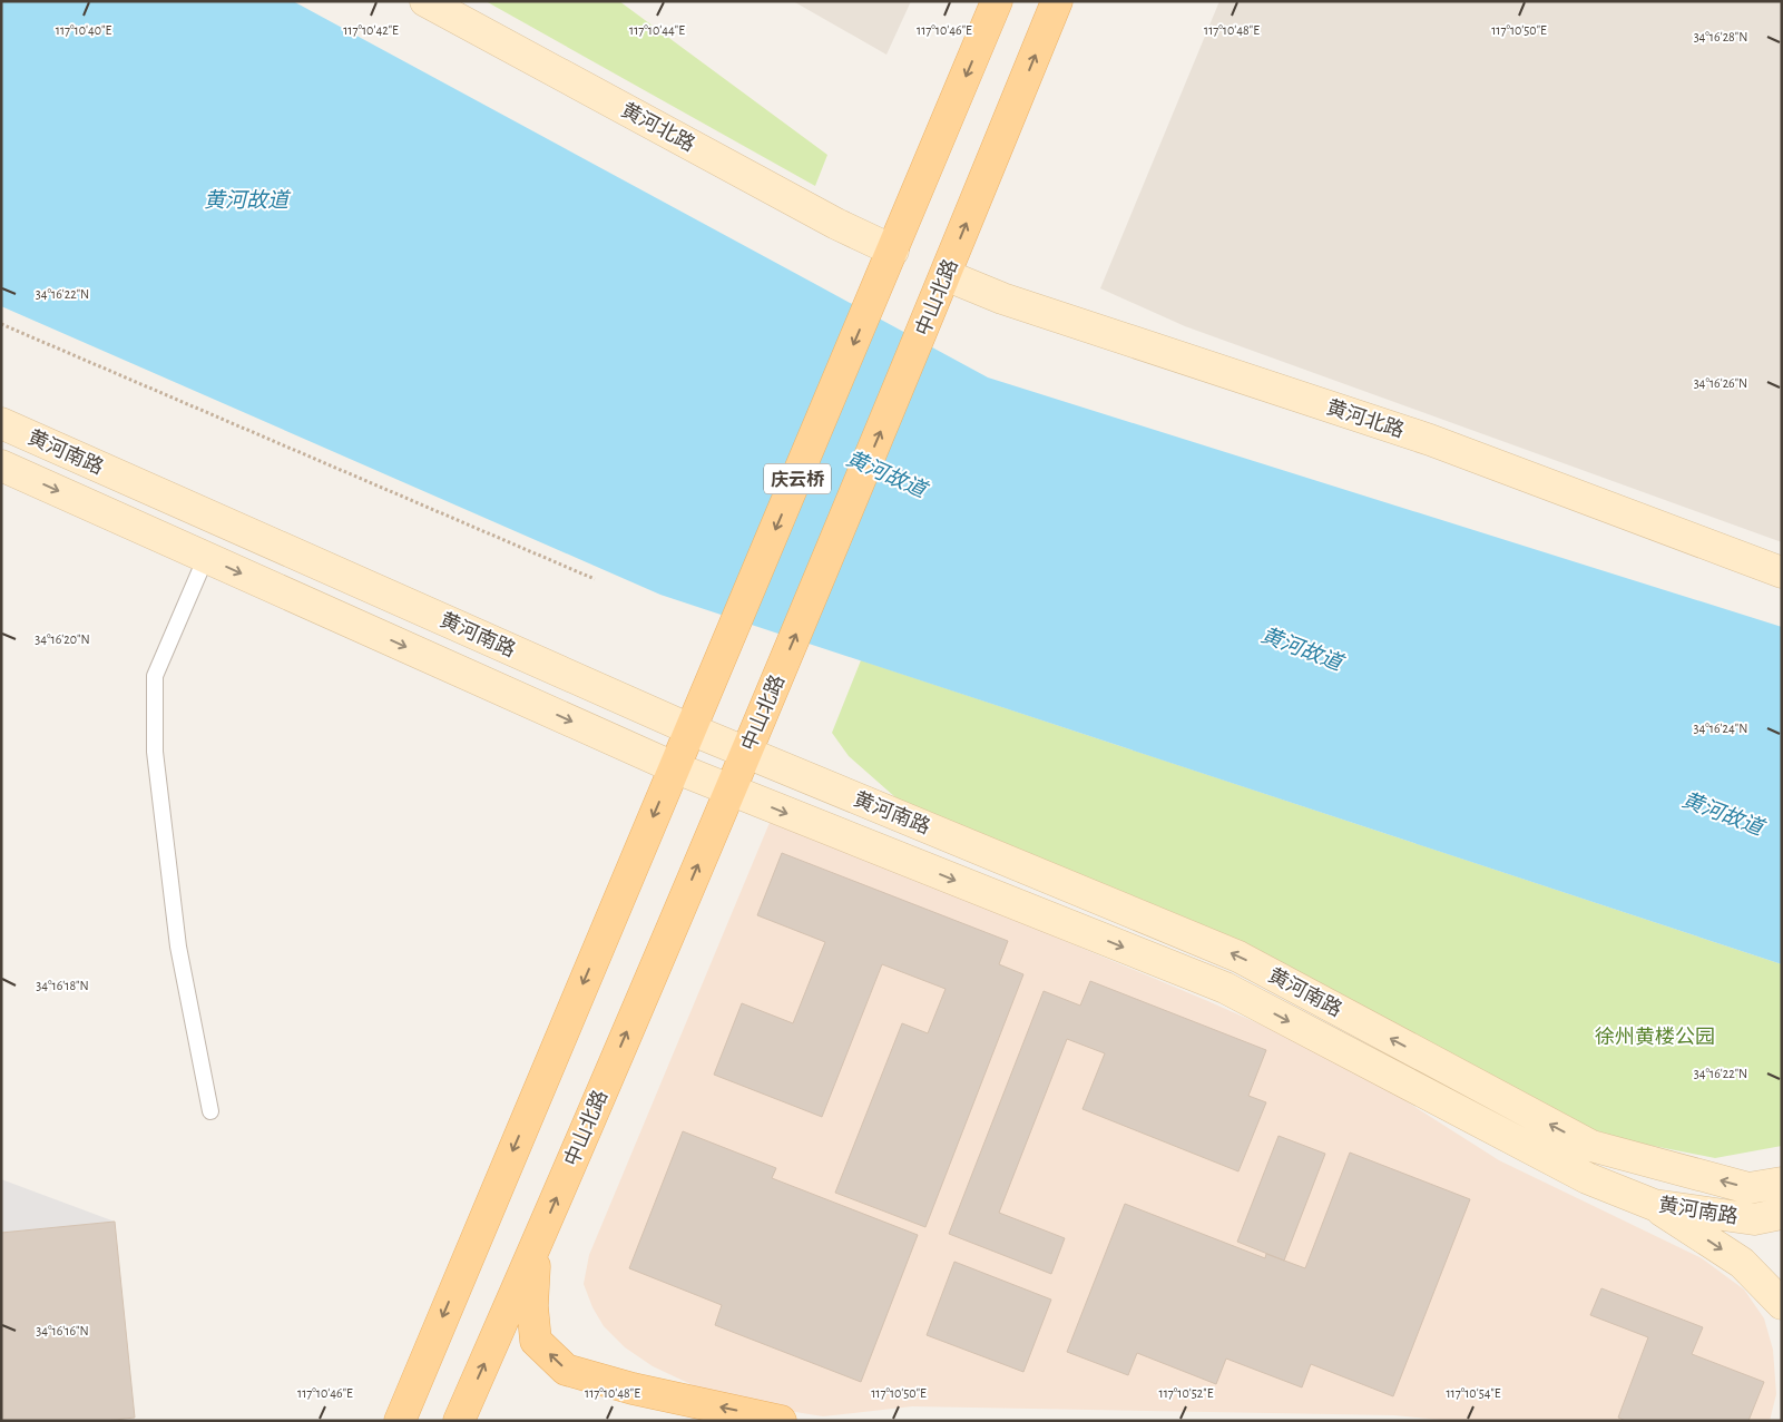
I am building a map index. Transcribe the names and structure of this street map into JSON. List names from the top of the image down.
{
  "streets": {
    "main road": [
      "黄河北路",
      "中山北路",
      "黄河南路",
      "庆云桥"
    ]
  },
  "crossings": [
    ["黄河北路", "中山北路"],
    ["黄河北路", "庆云桥"],
    ["中山北路", "黄河南路"],
    ["黄河南路", "庆云桥"]
  ],
  "water": ["黄河故道"],
  "parks": ["徐州黄楼公园"],
  "coordinates": [
    "117°10'40\"E",
    "117°10'44\"E",
    "117°10'46\"E",
    "117°10'48\"E",
    "117°10'50\"E",
    "117°10'42\"E",
    "34°16'28\"N",
    "34°16'22\"N",
    "34°16'26\"N",
    "34°16'20\"N",
    "34°16'24\"N",
    "34°16'18\"N",
    "34°16'16\"N",
    "117°10'52\"E",
    "117°10'54\"E"
  ]
}
